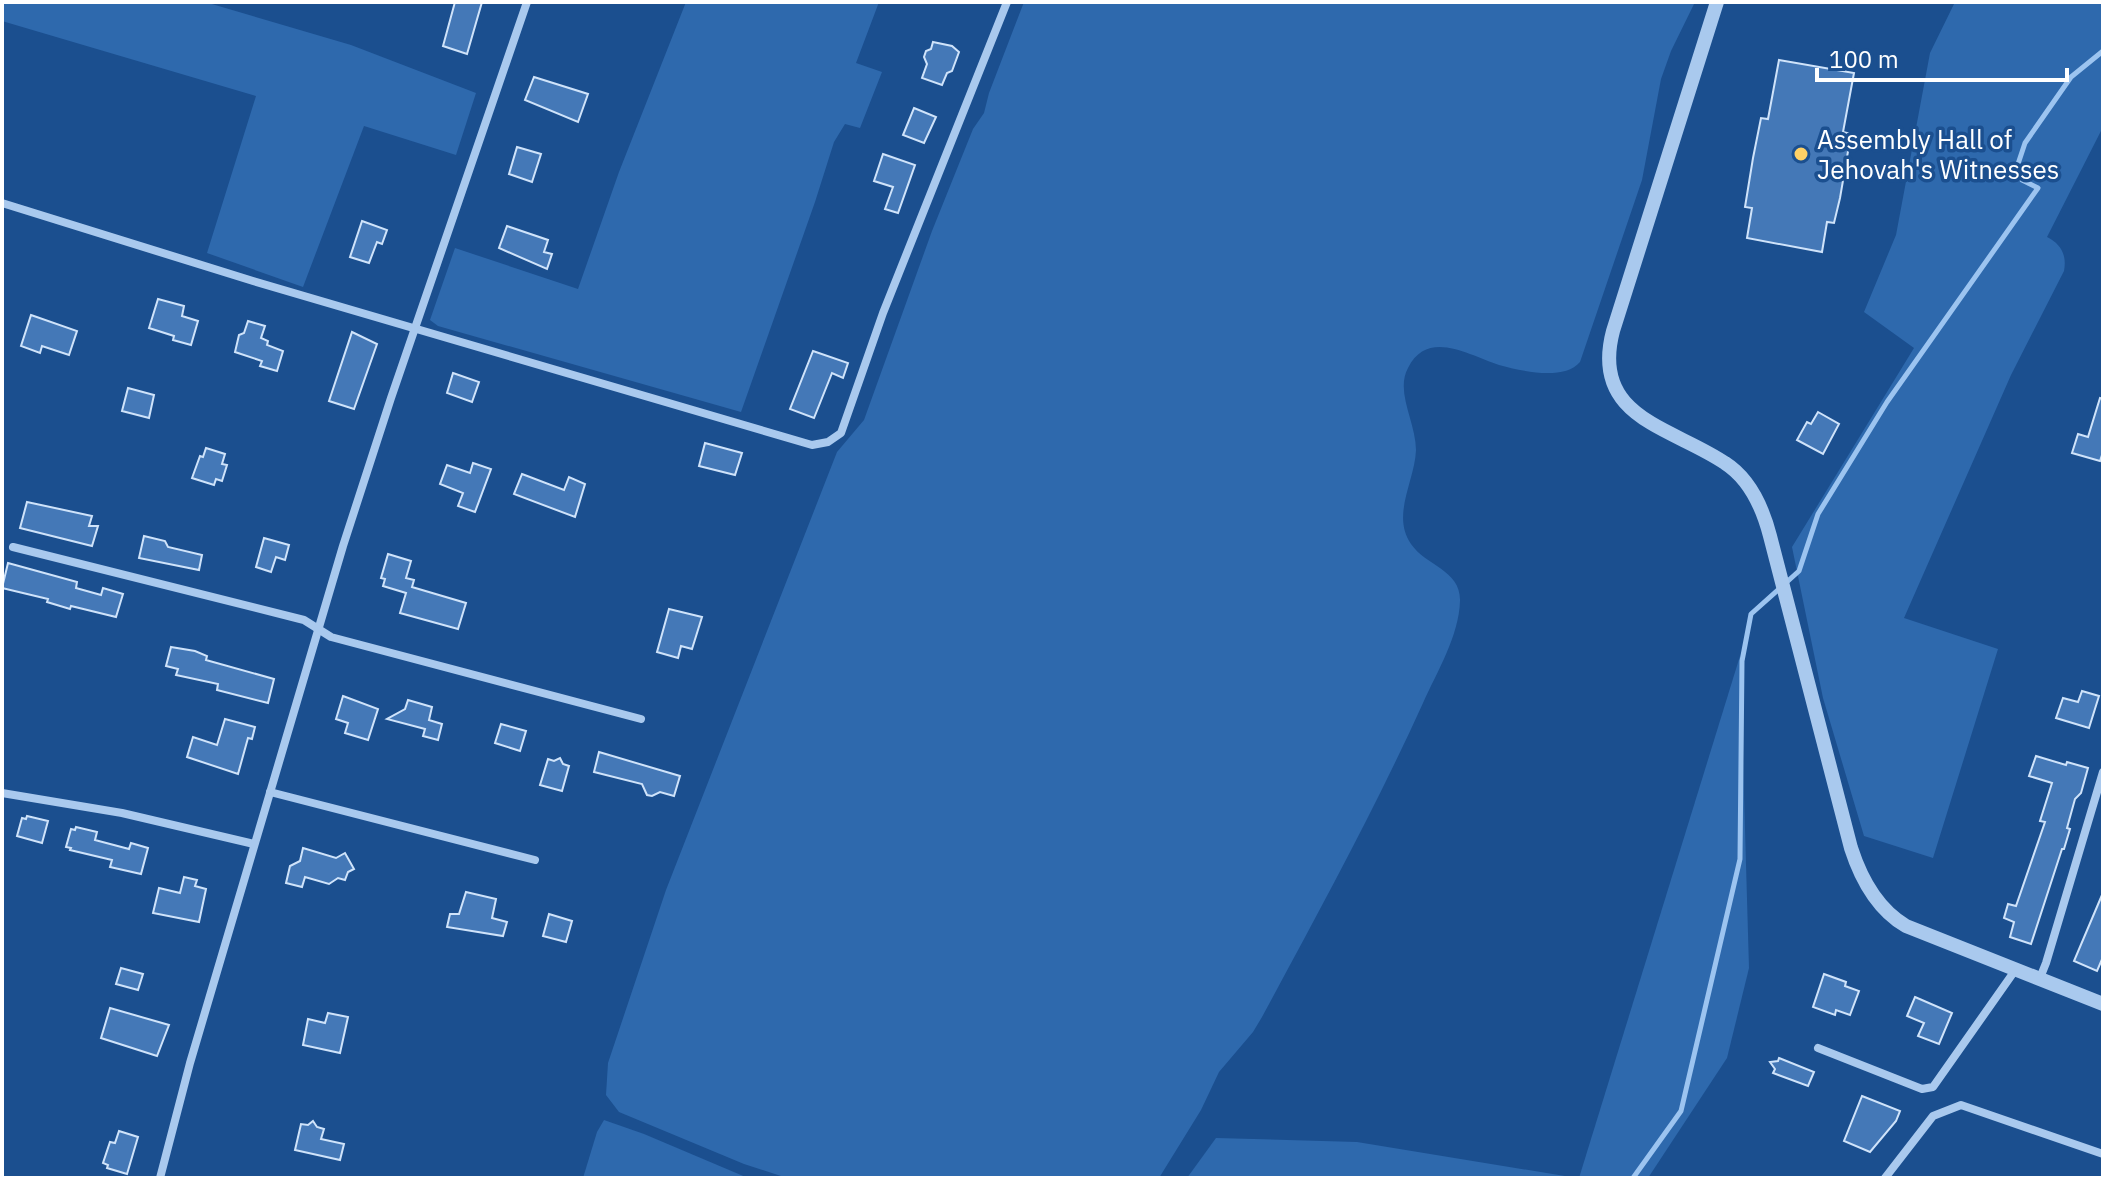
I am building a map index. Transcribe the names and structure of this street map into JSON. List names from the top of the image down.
{
  "places": ["Assembly Hall of Jehovah's Witnesses"],
  "scale_bar": "100 m"
}
